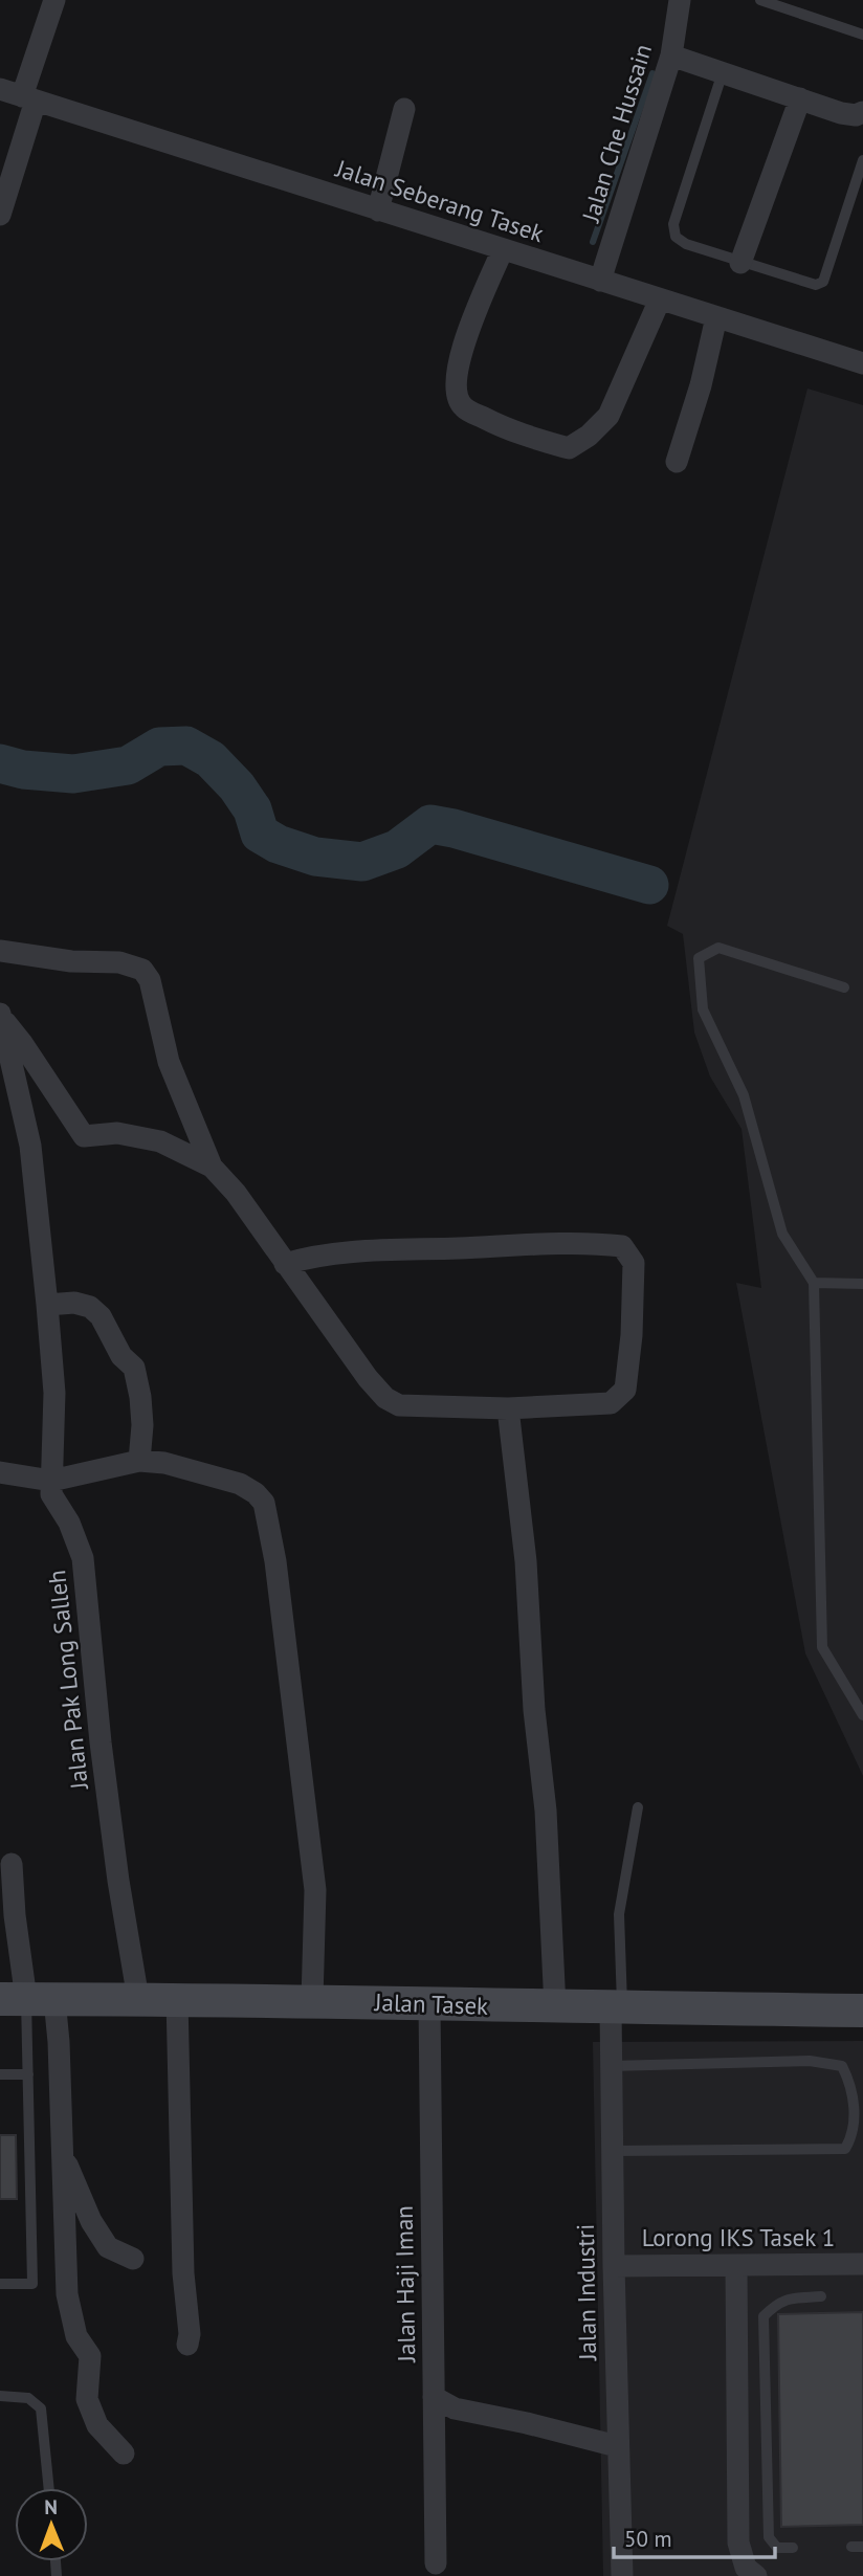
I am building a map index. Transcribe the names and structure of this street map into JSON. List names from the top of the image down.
{
  "streets": {
    "main road": ["Jalan Tasek"],
    "street": [
      "Jalan Che Hussain",
      "Jalan Seberang Tasek",
      "Jalan Pak Long Salleh",
      "Lorong IKS Tasek 1",
      "Jalan Haji Iman",
      "Jalan Industri"
    ]
  },
  "crossings": [
    ["Jalan Che Hussain", "Jalan Seberang Tasek"],
    ["Jalan Pak Long Salleh", "Jalan Tasek"],
    ["Jalan Tasek", "Jalan Haji Iman"],
    ["Jalan Tasek", "Jalan Industri"],
    ["Lorong IKS Tasek 1", "Jalan Industri"]
  ],
  "scale_bar": "50 m",
  "north": "top"
}
